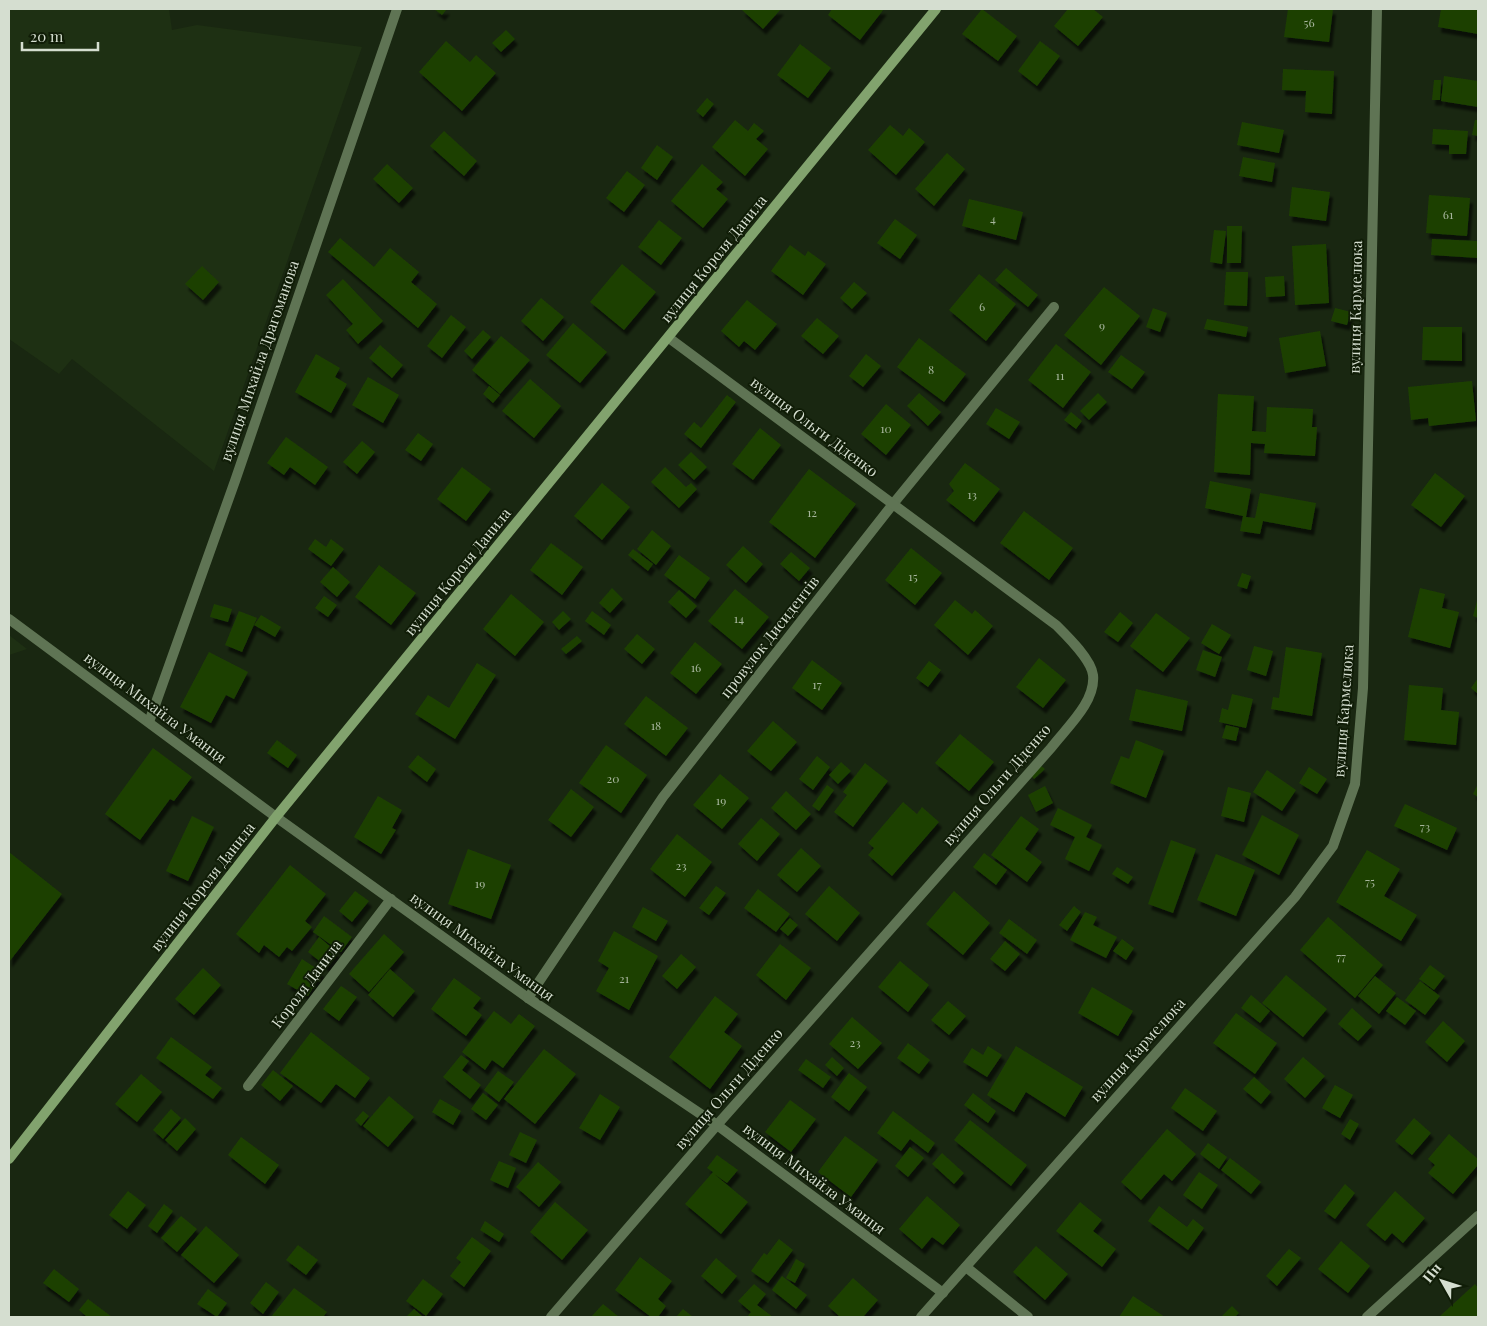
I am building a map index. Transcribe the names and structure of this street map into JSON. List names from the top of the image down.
{
  "streets": {
    "main road": ["вулиця Короля Данила"],
    "street": [
      "вулиця Кармелюка",
      "вулиця Михайла Драгоманова",
      "вулиця Ольги Діденко",
      "провулок Дисидентів",
      "вулиця Михайла Уманця",
      "Короля Данила"
    ]
  },
  "crossings": [
    ["вулиця Короля Данила", "вулиця Ольги Діденко"],
    ["вулиця Короля Данила", "вулиця Михайла Уманця"],
    ["вулиця Кармелюка", "вулиця Михайла Уманця"],
    ["вулиця Михайла Драгоманова", "вулиця Михайла Уманця"],
    ["вулиця Ольги Діденко", "провулок Дисидентів"],
    ["вулиця Ольги Діденко", "вулиця Михайла Уманця"],
    ["провулок Дисидентів", "вулиця Михайла Уманця"],
    ["вулиця Михайла Уманця", "Короля Данила"]
  ],
  "house_numbers": [
    "56",
    "61",
    "4",
    "6",
    "9",
    "8",
    "11",
    "10",
    "13",
    "12",
    "15",
    "14",
    "16",
    "17",
    "18",
    "20",
    "19",
    "73",
    "23",
    "75",
    "19",
    "77",
    "21",
    "23"
  ],
  "scale_bar": "20 m",
  "north": "top left"
}
